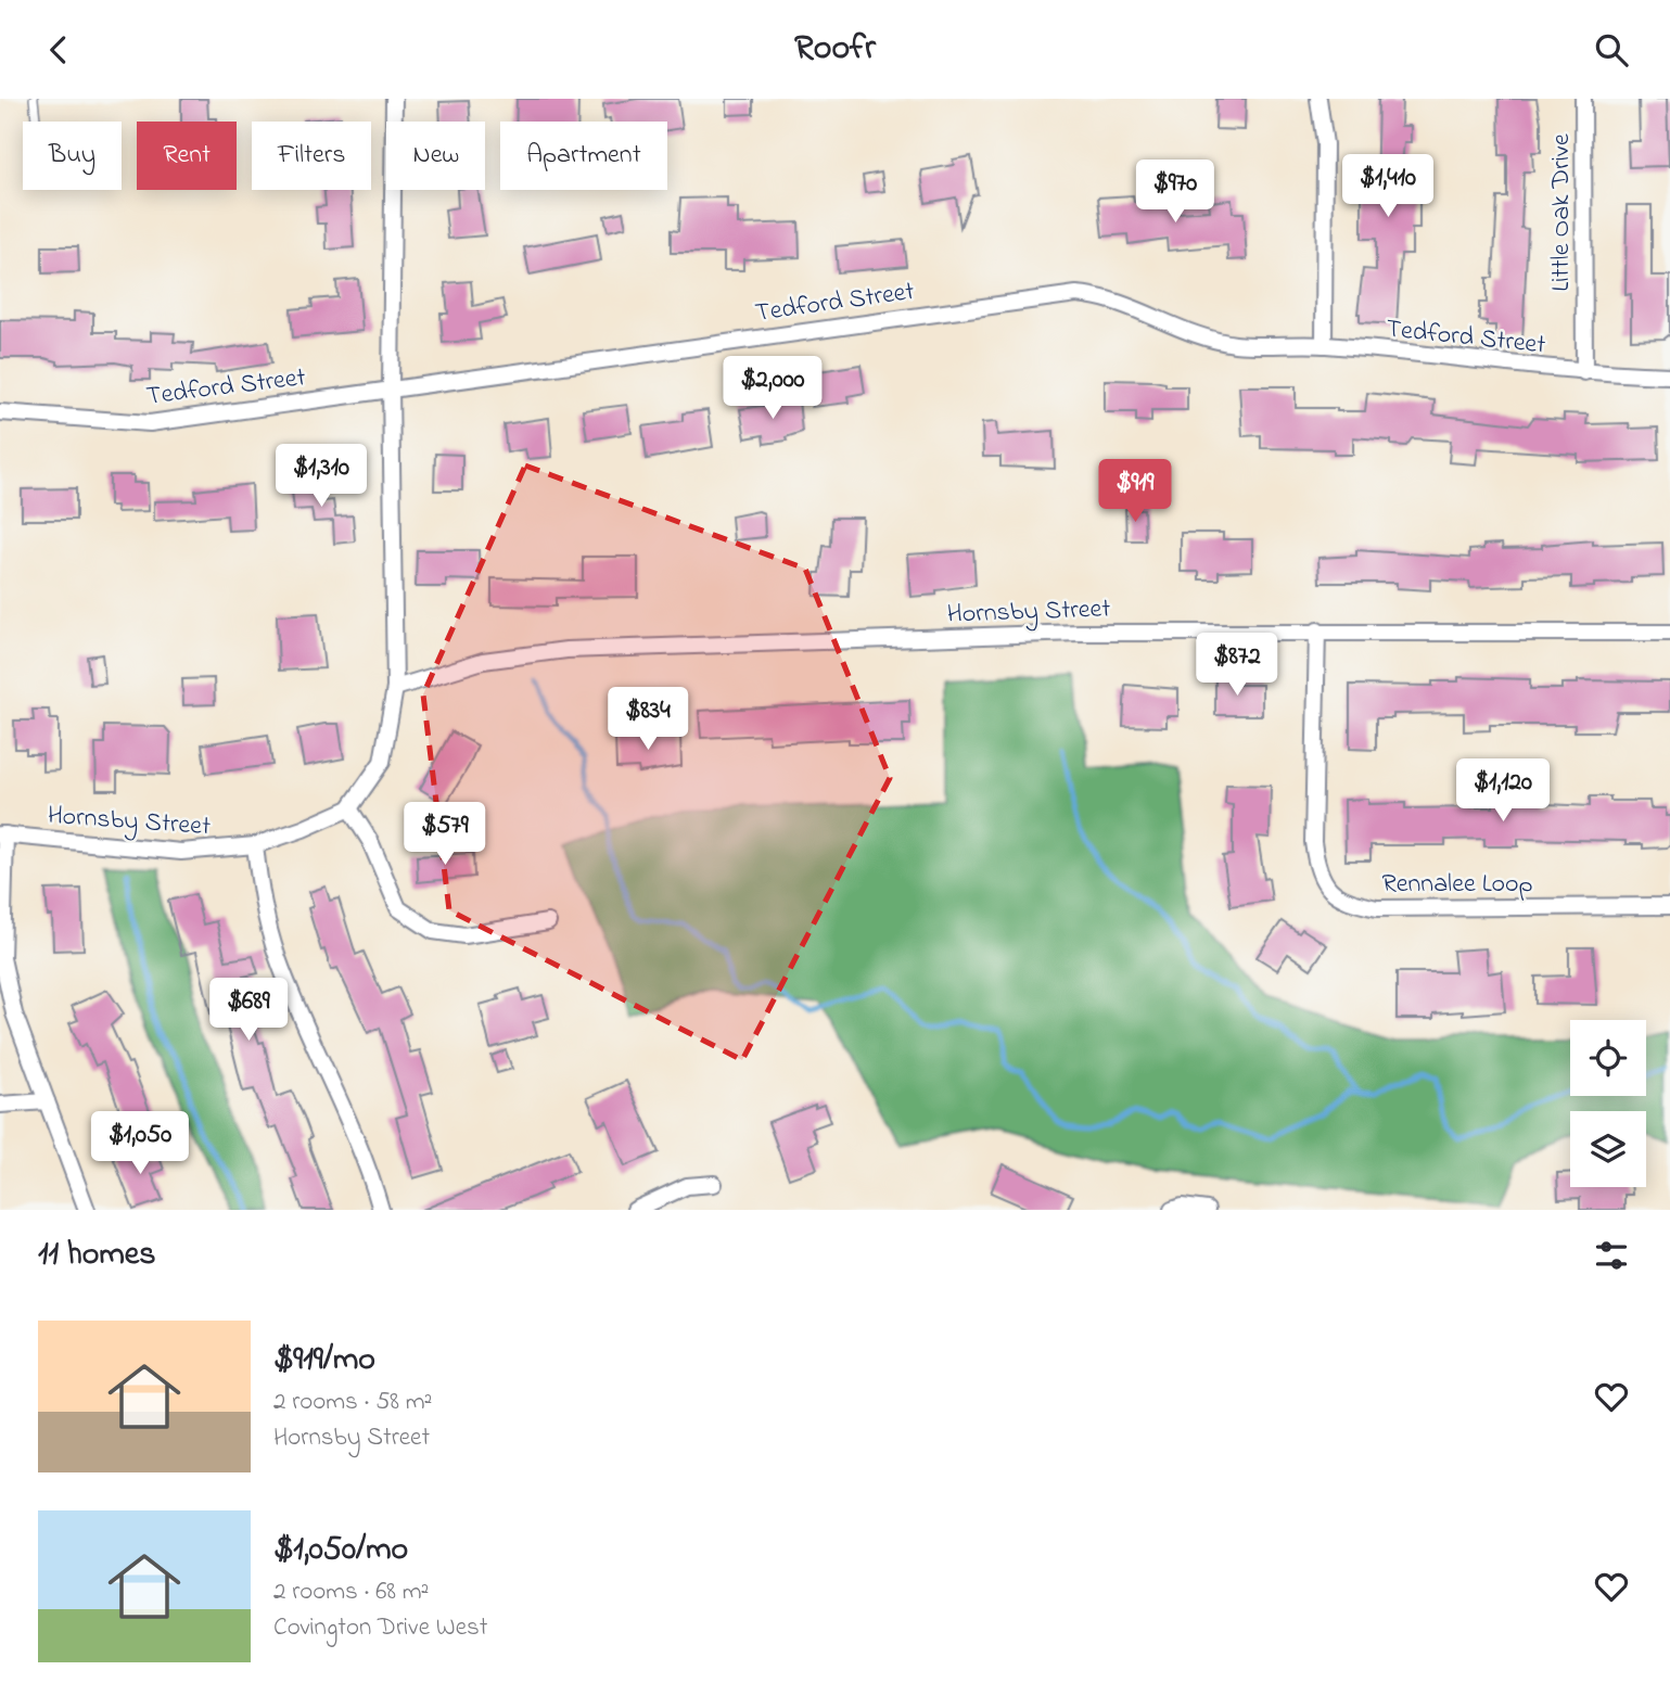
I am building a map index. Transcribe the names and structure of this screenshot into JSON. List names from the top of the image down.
{
  "streets": {
    "street": [
      "Little Oak Drive",
      "Tedford Street",
      "Hornsby Street",
      "Rennalee Loop"
    ]
  },
  "crossings": [
    ["Little Oak Drive", "Tedford Street"],
    ["Hornsby Street", "Rennalee Loop"]
  ],
  "page": {
    "header": "Roofr",
    "chip": [
      "Buy",
      "Rent",
      "Filters",
      "New",
      "Apartment"
    ],
    "price": [
      "$1,410",
      "$970",
      "$2,000",
      "$1,310",
      "$919",
      "$872",
      "$834",
      "$1,120",
      "$579",
      "$689",
      "$1,050"
    ],
    "heading": "11 homes",
    "list": [
      {
        "name": "$919/mo",
        "note": "2 rooms · 58 m² · Hornsby Street"
      },
      {
        "name": "$1,050/mo",
        "note": "2 rooms · 68 m² · Covington Drive West"
      }
    ]
  }
}
